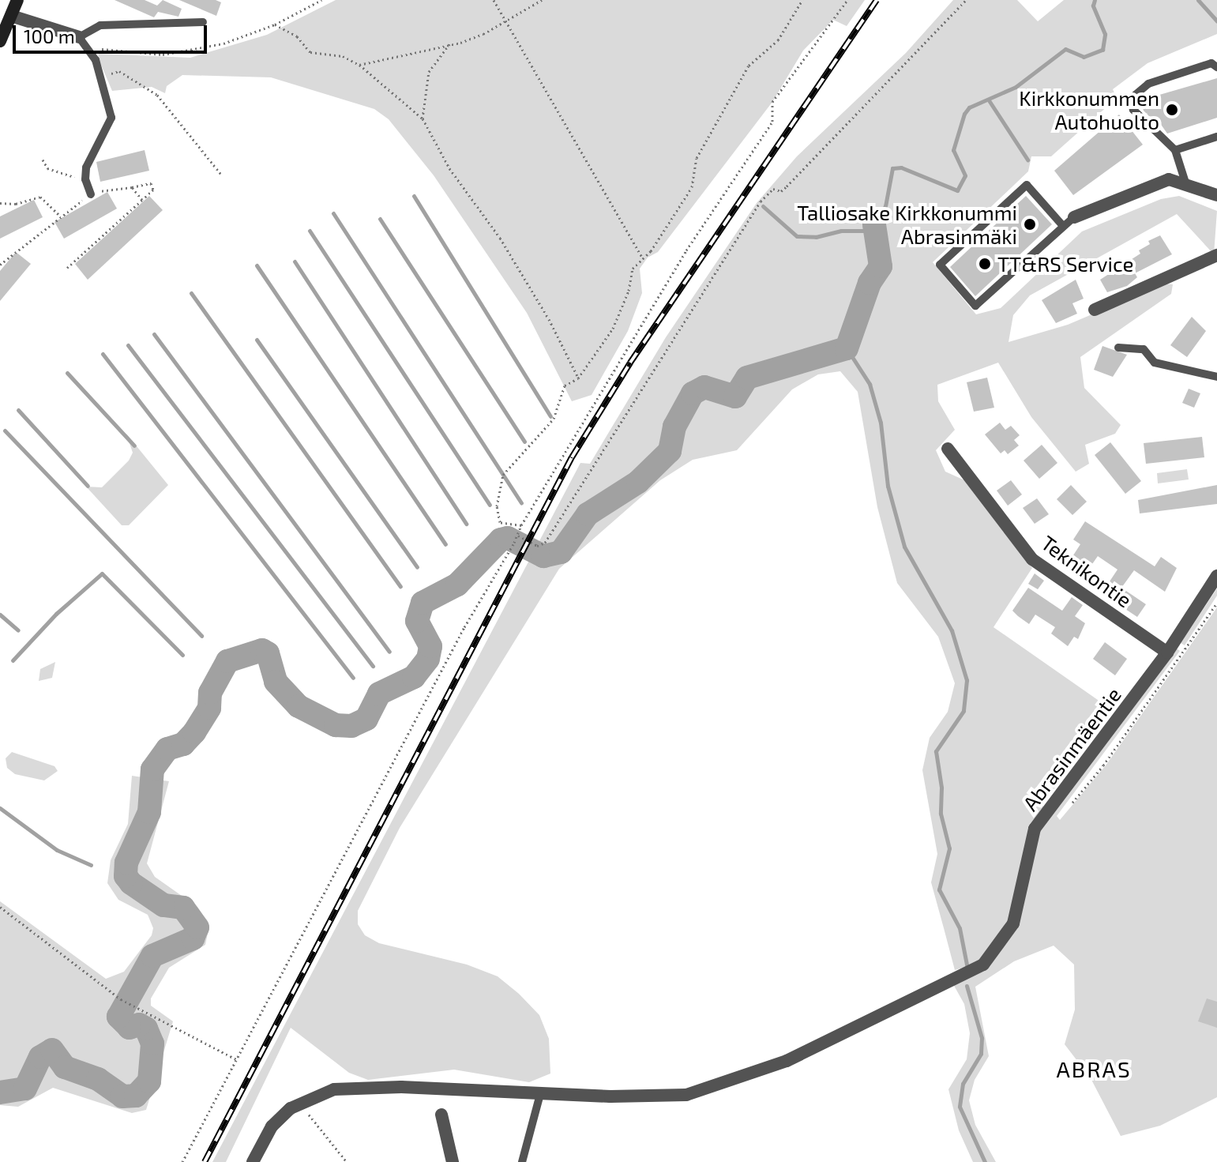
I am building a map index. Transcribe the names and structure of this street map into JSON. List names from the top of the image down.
{
  "streets": {
    "street": ["Teknikontie", "Abrasinmäentie"]
  },
  "crossings": [
    ["Teknikontie", "Abrasinmäentie"]
  ],
  "districts": ["ABRAS"],
  "places": ["Kirkkonummen Autohuolto", "Talliosake Kirkkonummi Abrasinmäki", "TT&RS Service"],
  "scale_bar": "100 m"
}
